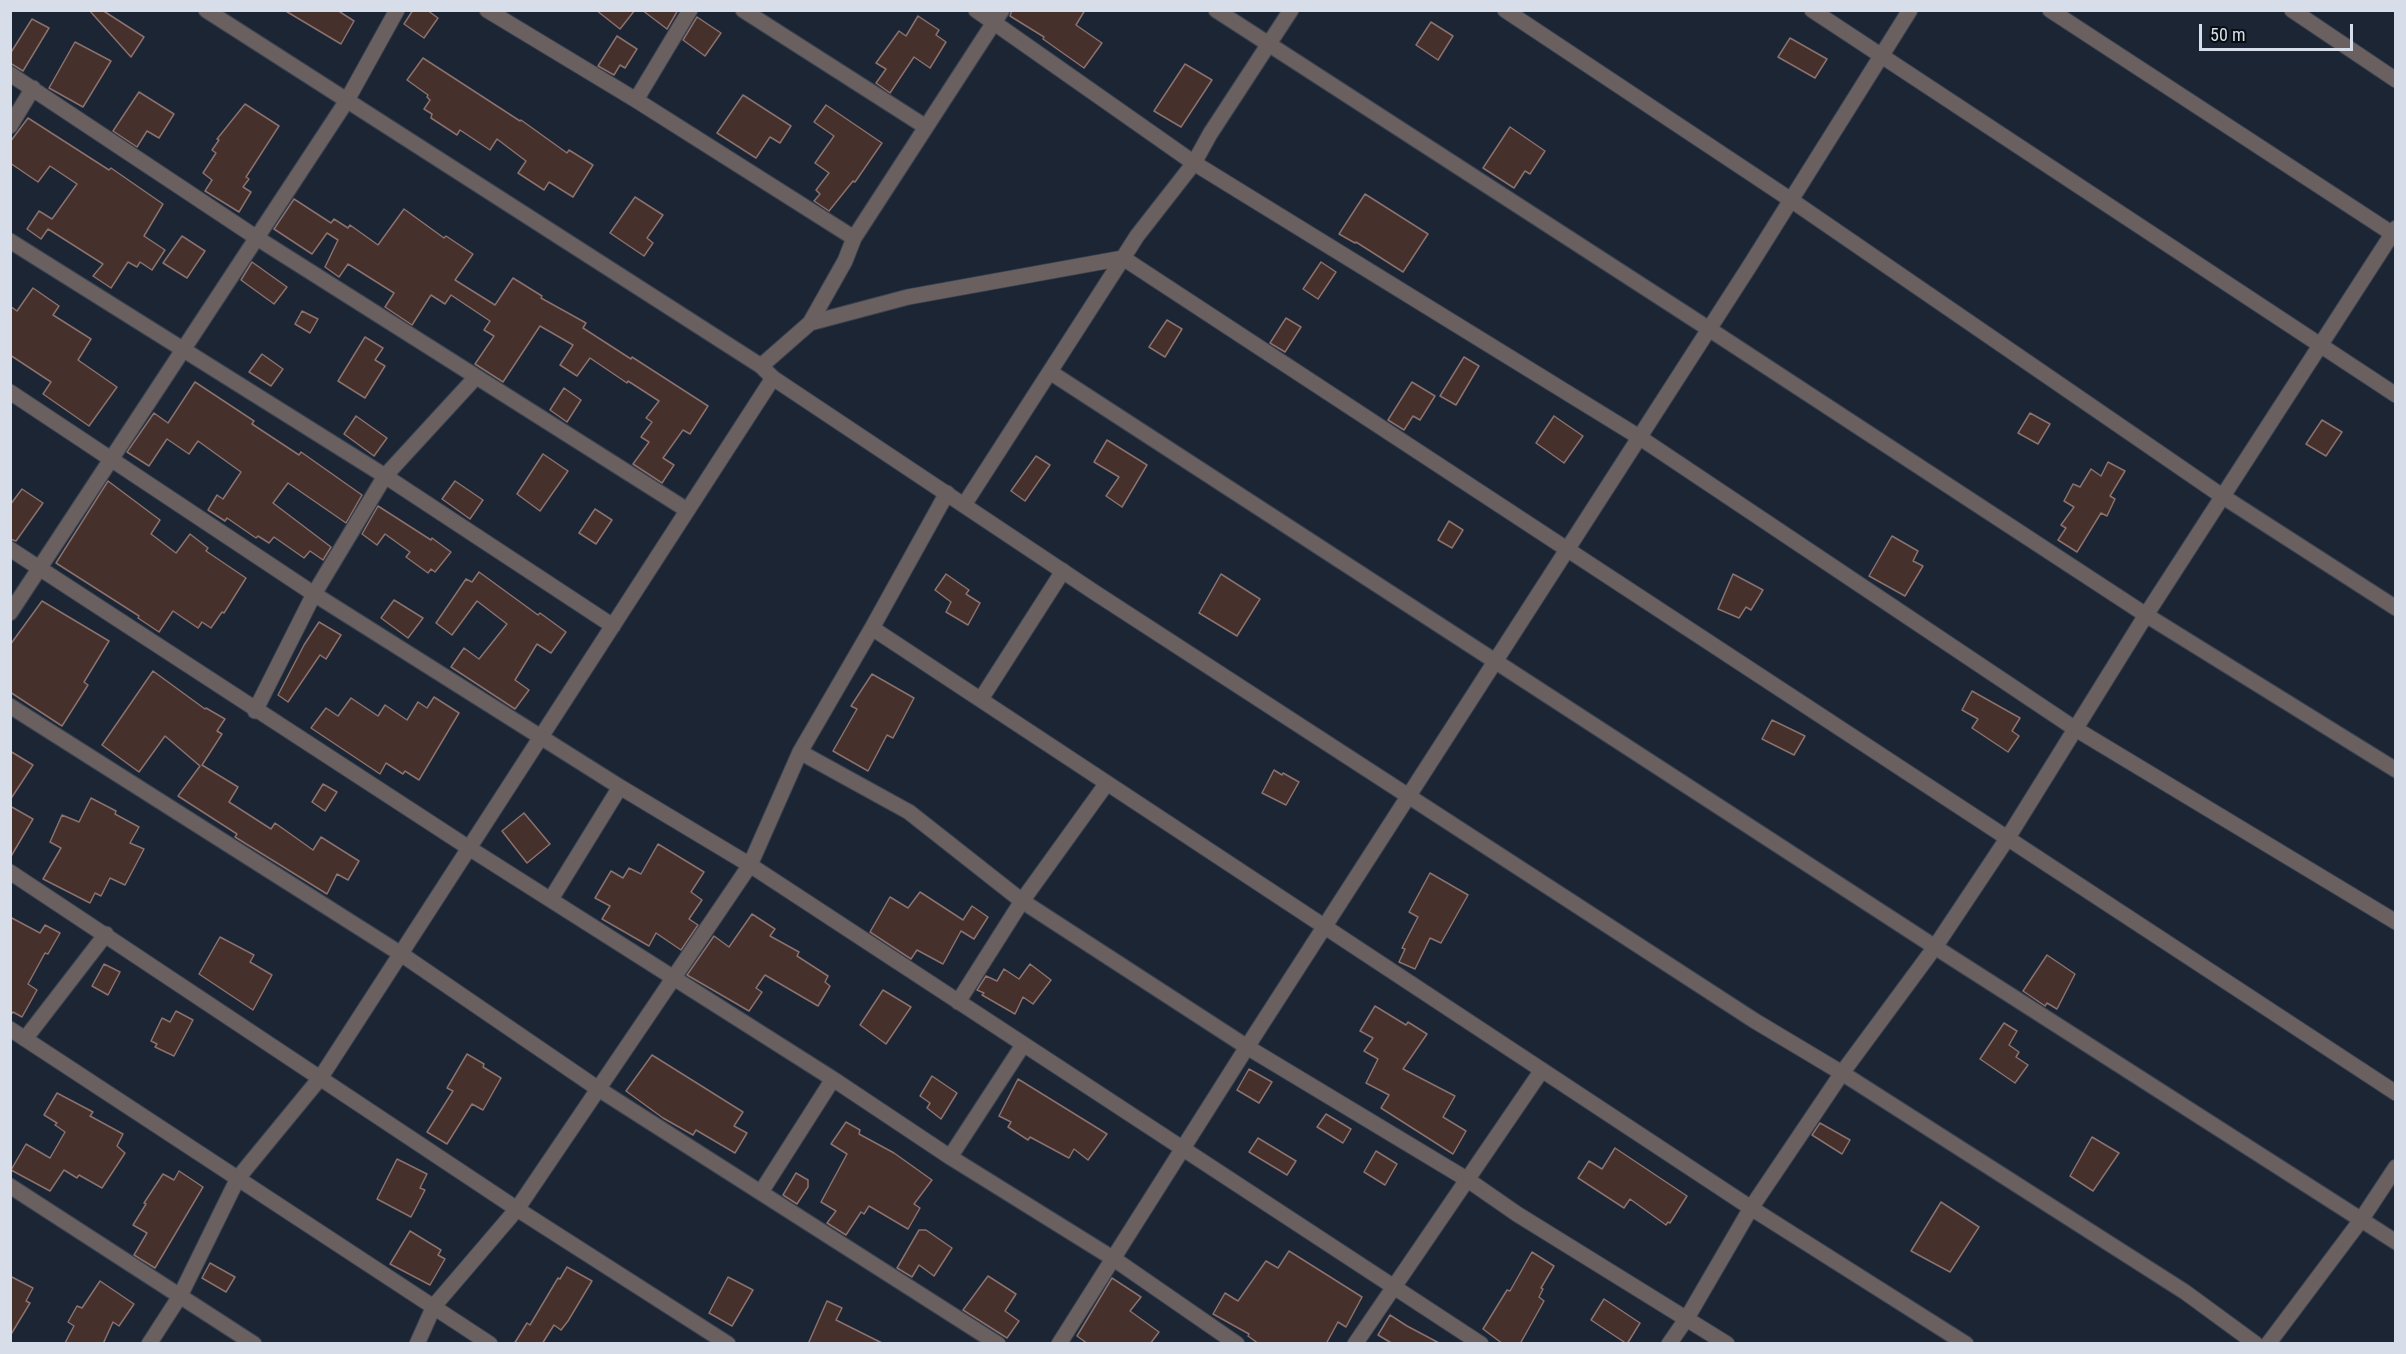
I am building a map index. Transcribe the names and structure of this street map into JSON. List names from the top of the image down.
{
  "scale_bar": "50 m"
}
